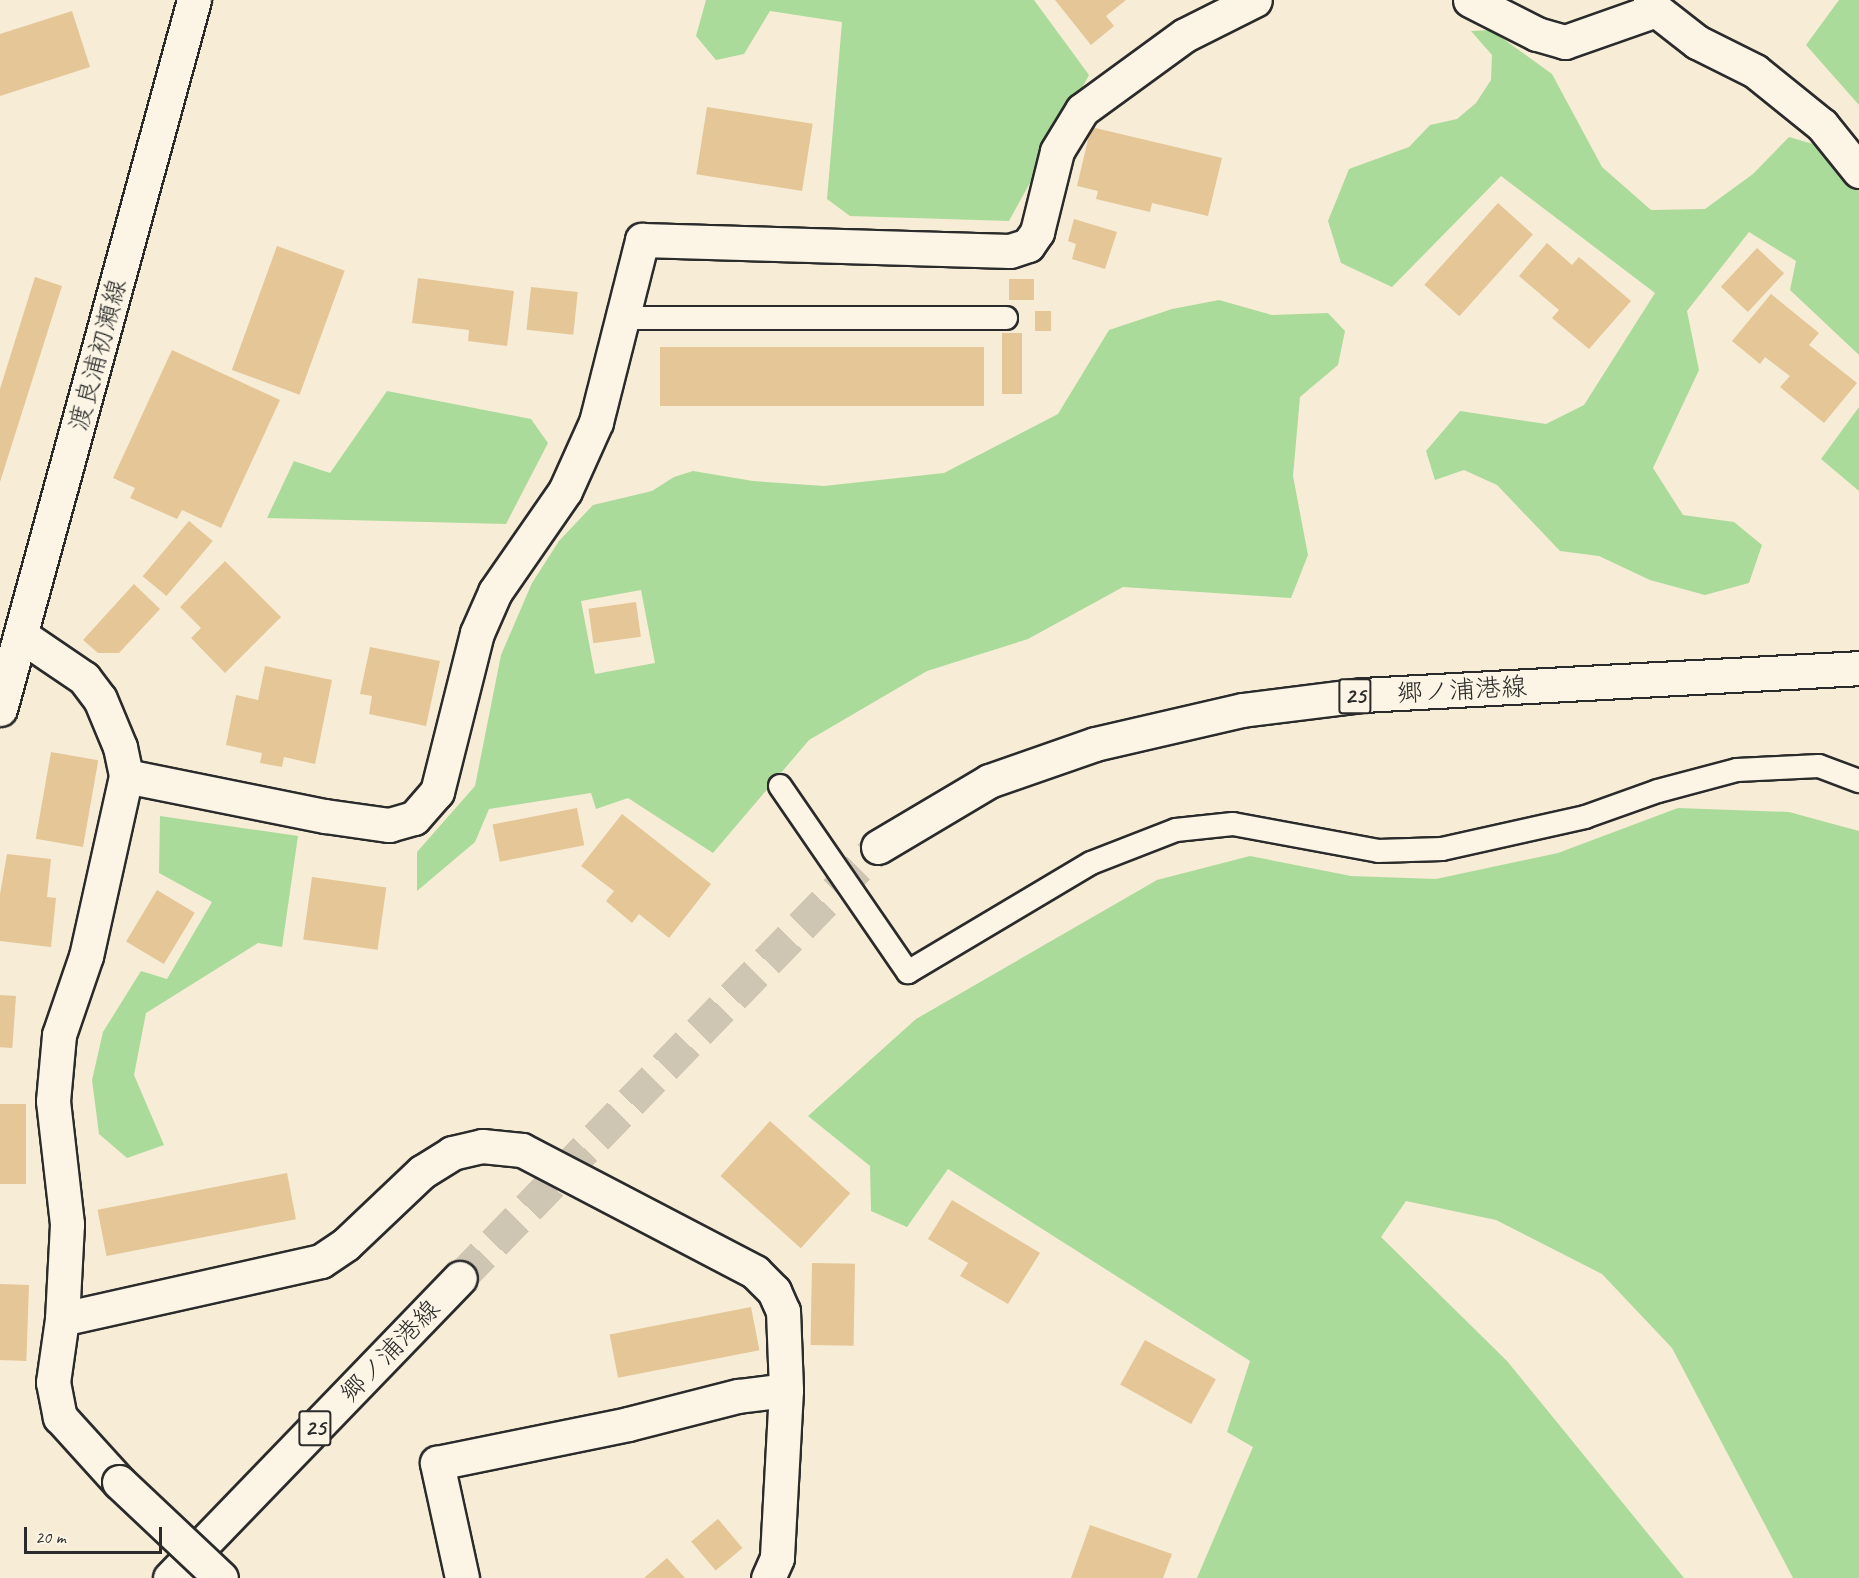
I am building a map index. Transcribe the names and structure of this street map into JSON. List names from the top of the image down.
{
  "streets": {
    "street": ["渡良浦初瀬線", "郷ノ浦港線", "25"]
  },
  "scale_bar": "20 m"
}
